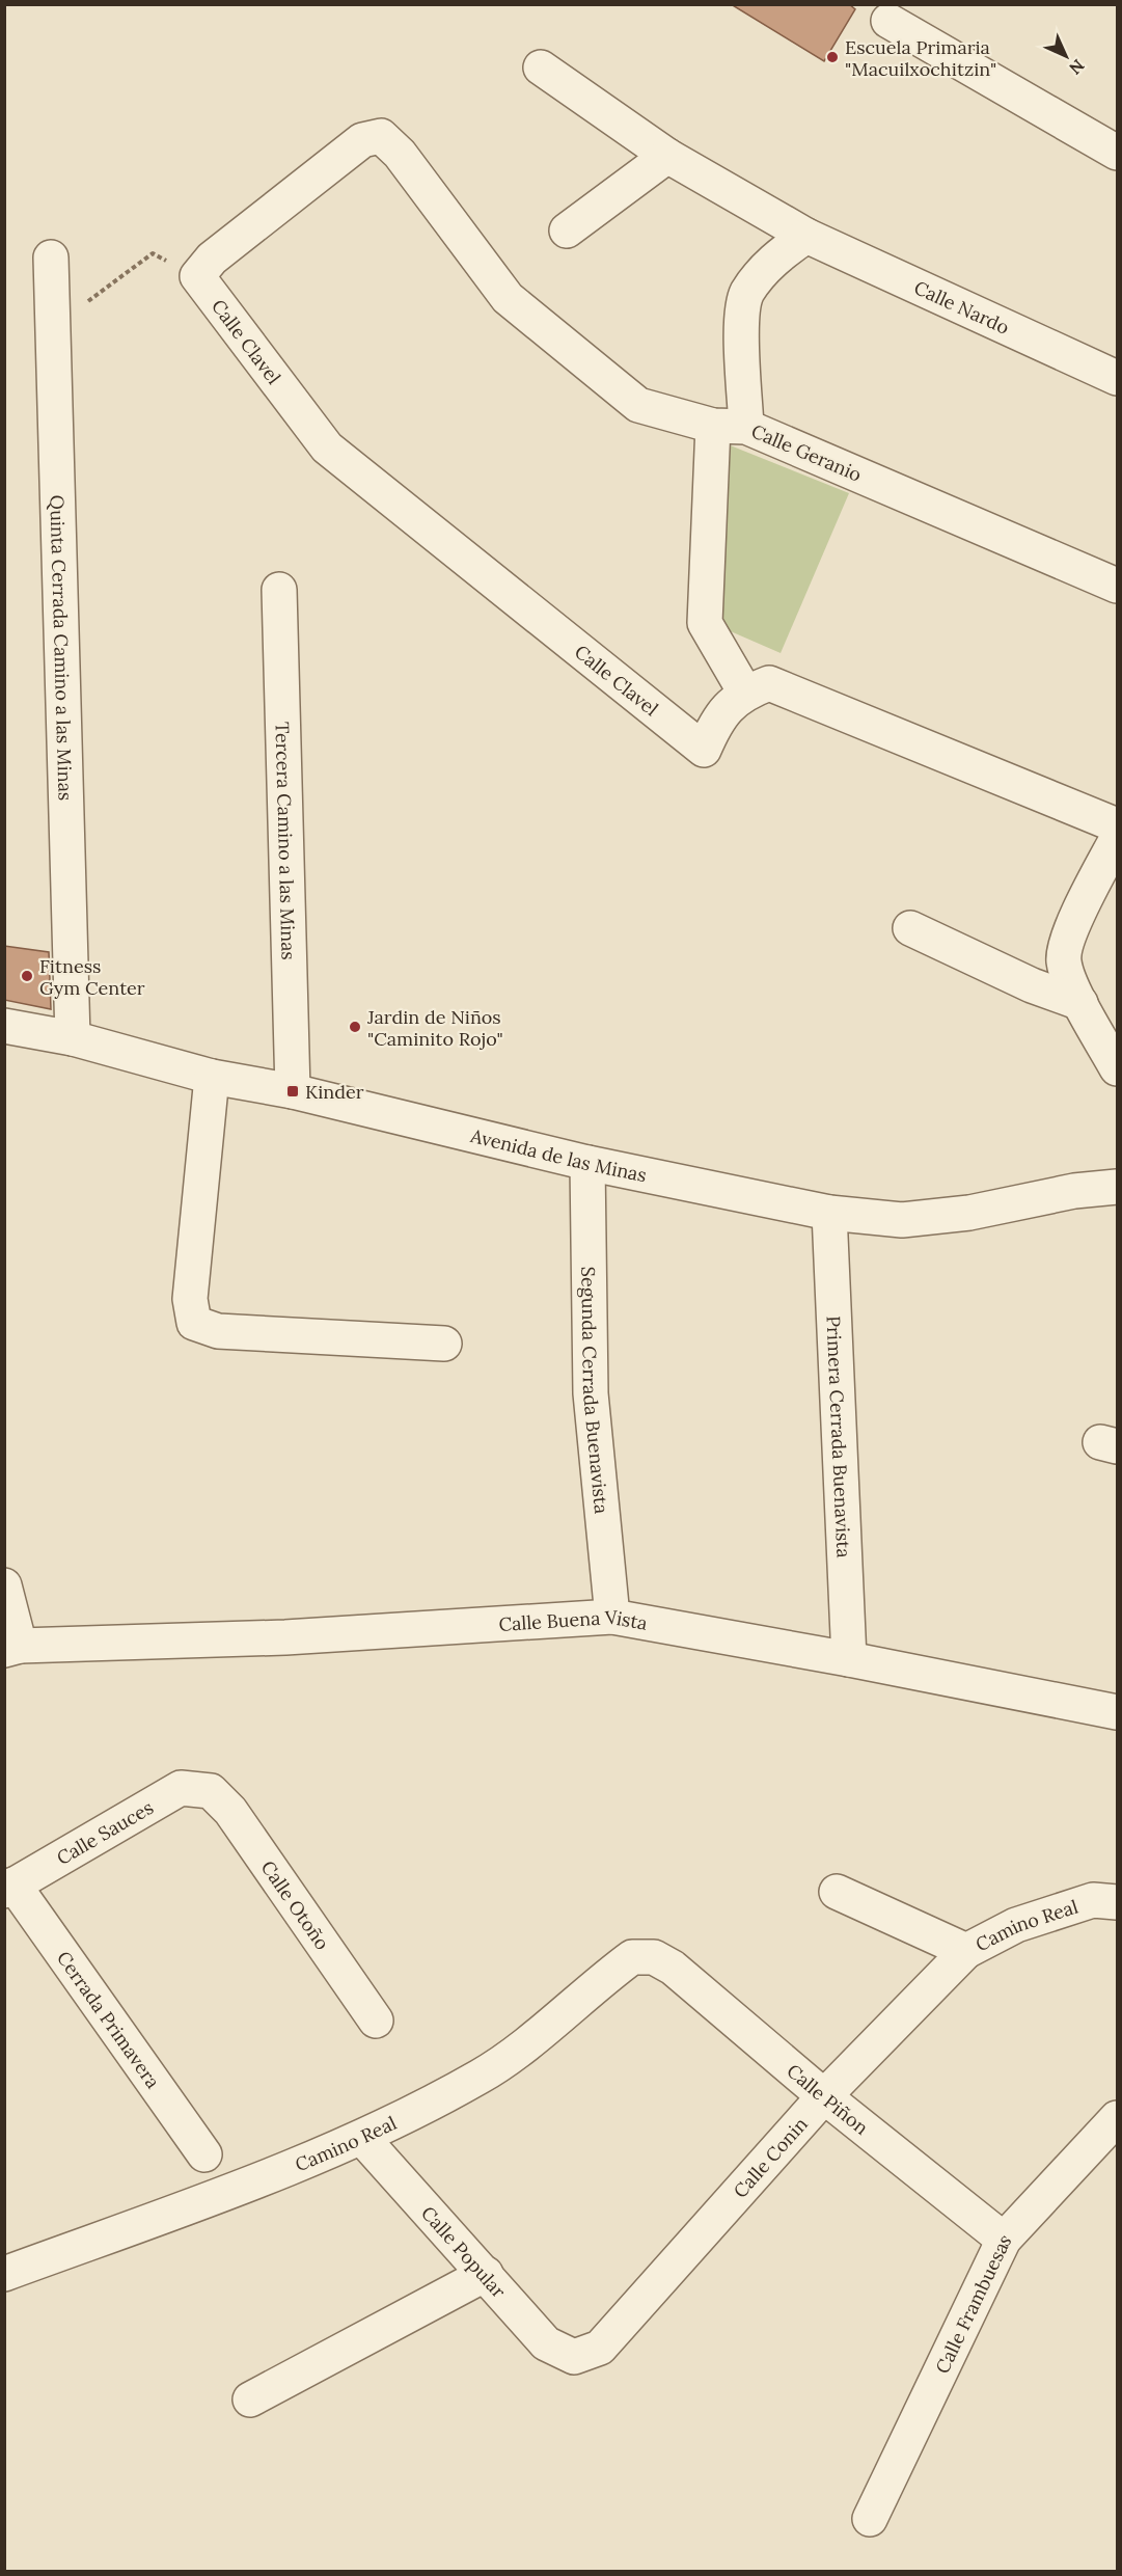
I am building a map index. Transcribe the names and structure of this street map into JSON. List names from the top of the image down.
{
  "streets": {
    "street": [
      "Calle Nardo",
      "Calle Clavel",
      "Calle Geranio",
      "Quinta Cerrada Camino a las Minas",
      "Tercera Camino a las Minas",
      "Avenida de las Minas",
      "Segunda Cerrada Buenavista",
      "Primera Cerrada Buenavista",
      "Calle Buena Vista",
      "Calle Sauces",
      "Calle Otoño",
      "Camino Real",
      "Cerrada Primavera",
      "Calle Piñon",
      "Calle Conin",
      "Calle Popular",
      "Calle Frambuesas"
    ]
  },
  "crossings": [
    ["Calle Clavel", "Calle Geranio"],
    ["Quinta Cerrada Camino a las Minas", "Avenida de las Minas"],
    ["Tercera Camino a las Minas", "Avenida de las Minas"],
    ["Avenida de las Minas", "Segunda Cerrada Buenavista"],
    ["Avenida de las Minas", "Primera Cerrada Buenavista"],
    ["Segunda Cerrada Buenavista", "Calle Buena Vista"],
    ["Primera Cerrada Buenavista", "Calle Buena Vista"],
    ["Calle Sauces", "Calle Otoño"],
    ["Calle Sauces", "Cerrada Primavera"],
    ["Camino Real", "Calle Piñon"],
    ["Camino Real", "Calle Conin"],
    ["Camino Real", "Calle Popular"],
    ["Calle Piñon", "Calle Conin"],
    ["Calle Piñon", "Calle Frambuesas"],
    ["Calle Conin", "Calle Popular"]
  ],
  "places": {
    "other": ["Escuela Primaria \"Macuilxochitzin\"", "Fitness Gym Center", "Jardin de Niños \"Caminito Rojo\""],
    "transit": ["Kinder"]
  },
  "north": "bottom right"
}
